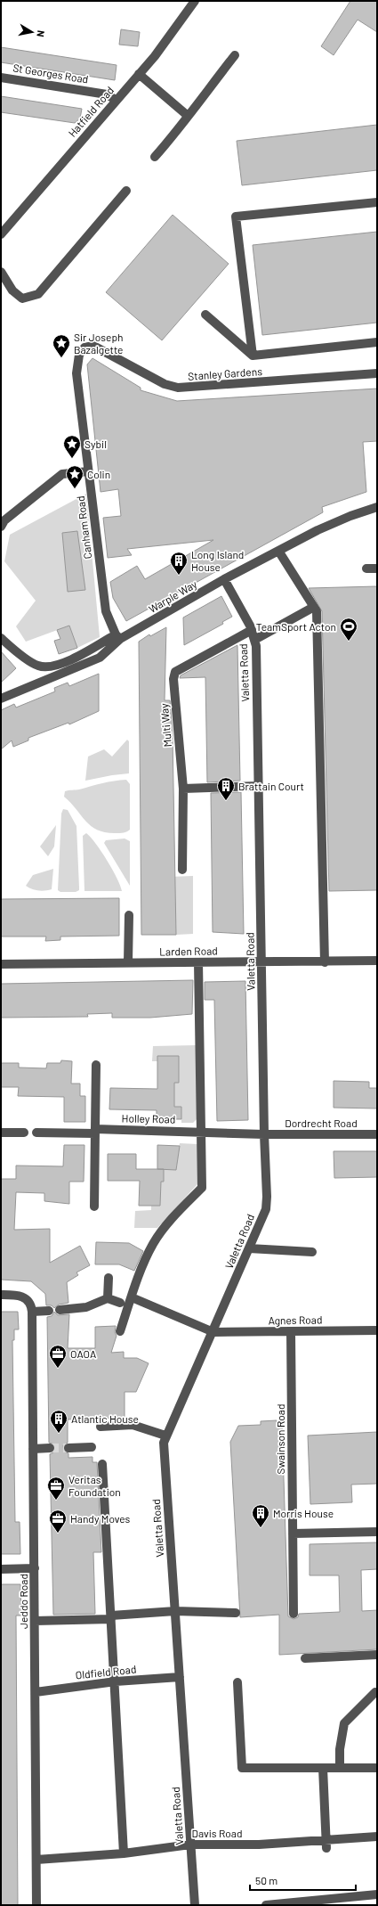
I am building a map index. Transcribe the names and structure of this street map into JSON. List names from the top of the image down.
{
  "streets": {
    "street": [
      "St Georges Road",
      "Hatfield Road",
      "Stanley Gardens",
      "Canham Road",
      "Warple Way",
      "Valetta Road",
      "Multi Way",
      "Larden Road",
      "Holley Road",
      "Dordrecht Road",
      "Agnes Road",
      "Swainson Road",
      "Jeddo Road",
      "Oldfield Road",
      "Davis Road"
    ]
  },
  "crossings": [
    ["St Georges Road", "Hatfield Road"],
    ["Stanley Gardens", "Canham Road"],
    ["Canham Road", "Warple Way"],
    ["Warple Way", "Valetta Road"],
    ["Valetta Road", "Multi Way"],
    ["Valetta Road", "Larden Road"],
    ["Valetta Road", "Holley Road"],
    ["Valetta Road", "Dordrecht Road"],
    ["Valetta Road", "Agnes Road"],
    ["Valetta Road", "Oldfield Road"],
    ["Valetta Road", "Davis Road"],
    ["Holley Road", "Dordrecht Road"],
    ["Agnes Road", "Swainson Road"],
    ["Jeddo Road", "Oldfield Road"],
    ["Jeddo Road", "Davis Road"]
  ],
  "places": {
    "place": ["Sir Joseph Bazalgette", "Sybil", "Colin"],
    "building": [
      "Long Island House",
      "Brattain Court",
      "Atlantic House",
      "Morris House"
    ],
    "sports": ["TeamSport Acton"],
    "office": ["OAOA", "Veritas Foundation", "Handy Moves"]
  },
  "scale_bar": "50 m",
  "north": "right"
}
